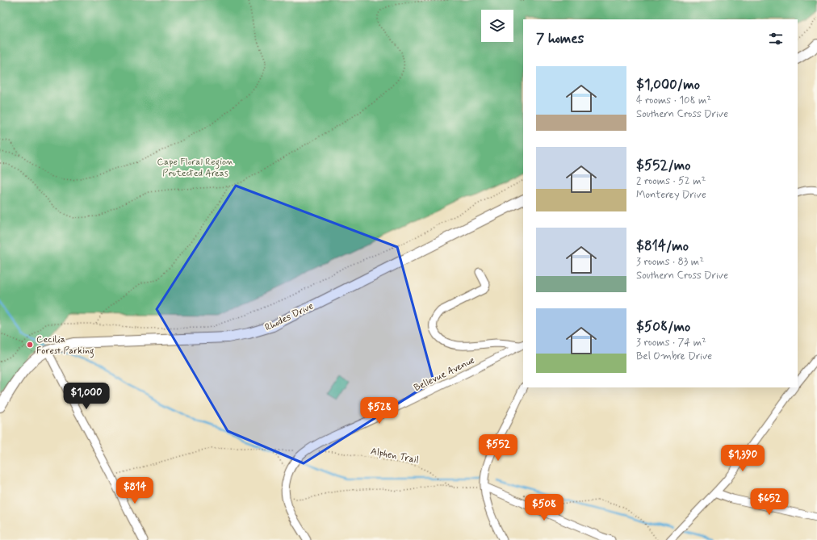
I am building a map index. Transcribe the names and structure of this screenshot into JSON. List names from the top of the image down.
{
  "streets": {
    "main road": ["Rhodes Drive"],
    "street": ["Bellevue Avenue"],
    "path": ["Alphen Trail"]
  },
  "crossings": [
    ["Bellevue Avenue", "Alphen Trail"]
  ],
  "parks": ["Cape Floral Region Protected Areas"],
  "places": ["Cecilia Forest Parking"],
  "page": {
    "heading": "7 homes",
    "list": [
      {
        "name": "$1,000/mo",
        "note": "4 rooms · 108 m² · Southern Cross Drive"
      },
      {
        "name": "$552/mo",
        "note": "2 rooms · 52 m² · Monterey Drive"
      },
      {
        "name": "$814/mo",
        "note": "3 rooms · 83 m² · Southern Cross Drive"
      },
      {
        "name": "$508/mo",
        "note": "3 rooms · 74 m² · Bel Ombre Drive"
      }
    ],
    "price": [
      "$1,000",
      "$528",
      "$552",
      "$1,390",
      "$814",
      "$652",
      "$508"
    ]
  }
}
